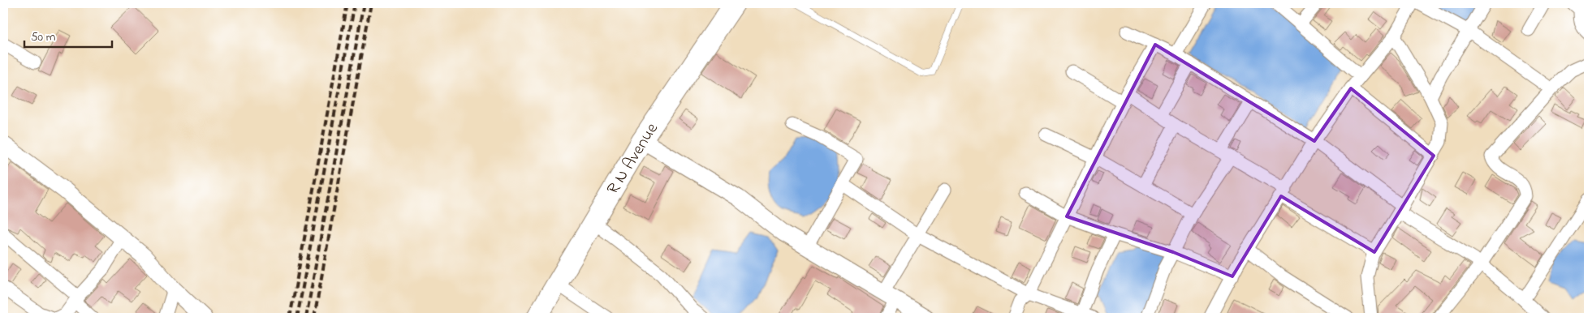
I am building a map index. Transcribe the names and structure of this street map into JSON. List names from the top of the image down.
{
  "streets": {
    "main road": ["R N Avenue"]
  },
  "scale_bar": "50 m"
}
